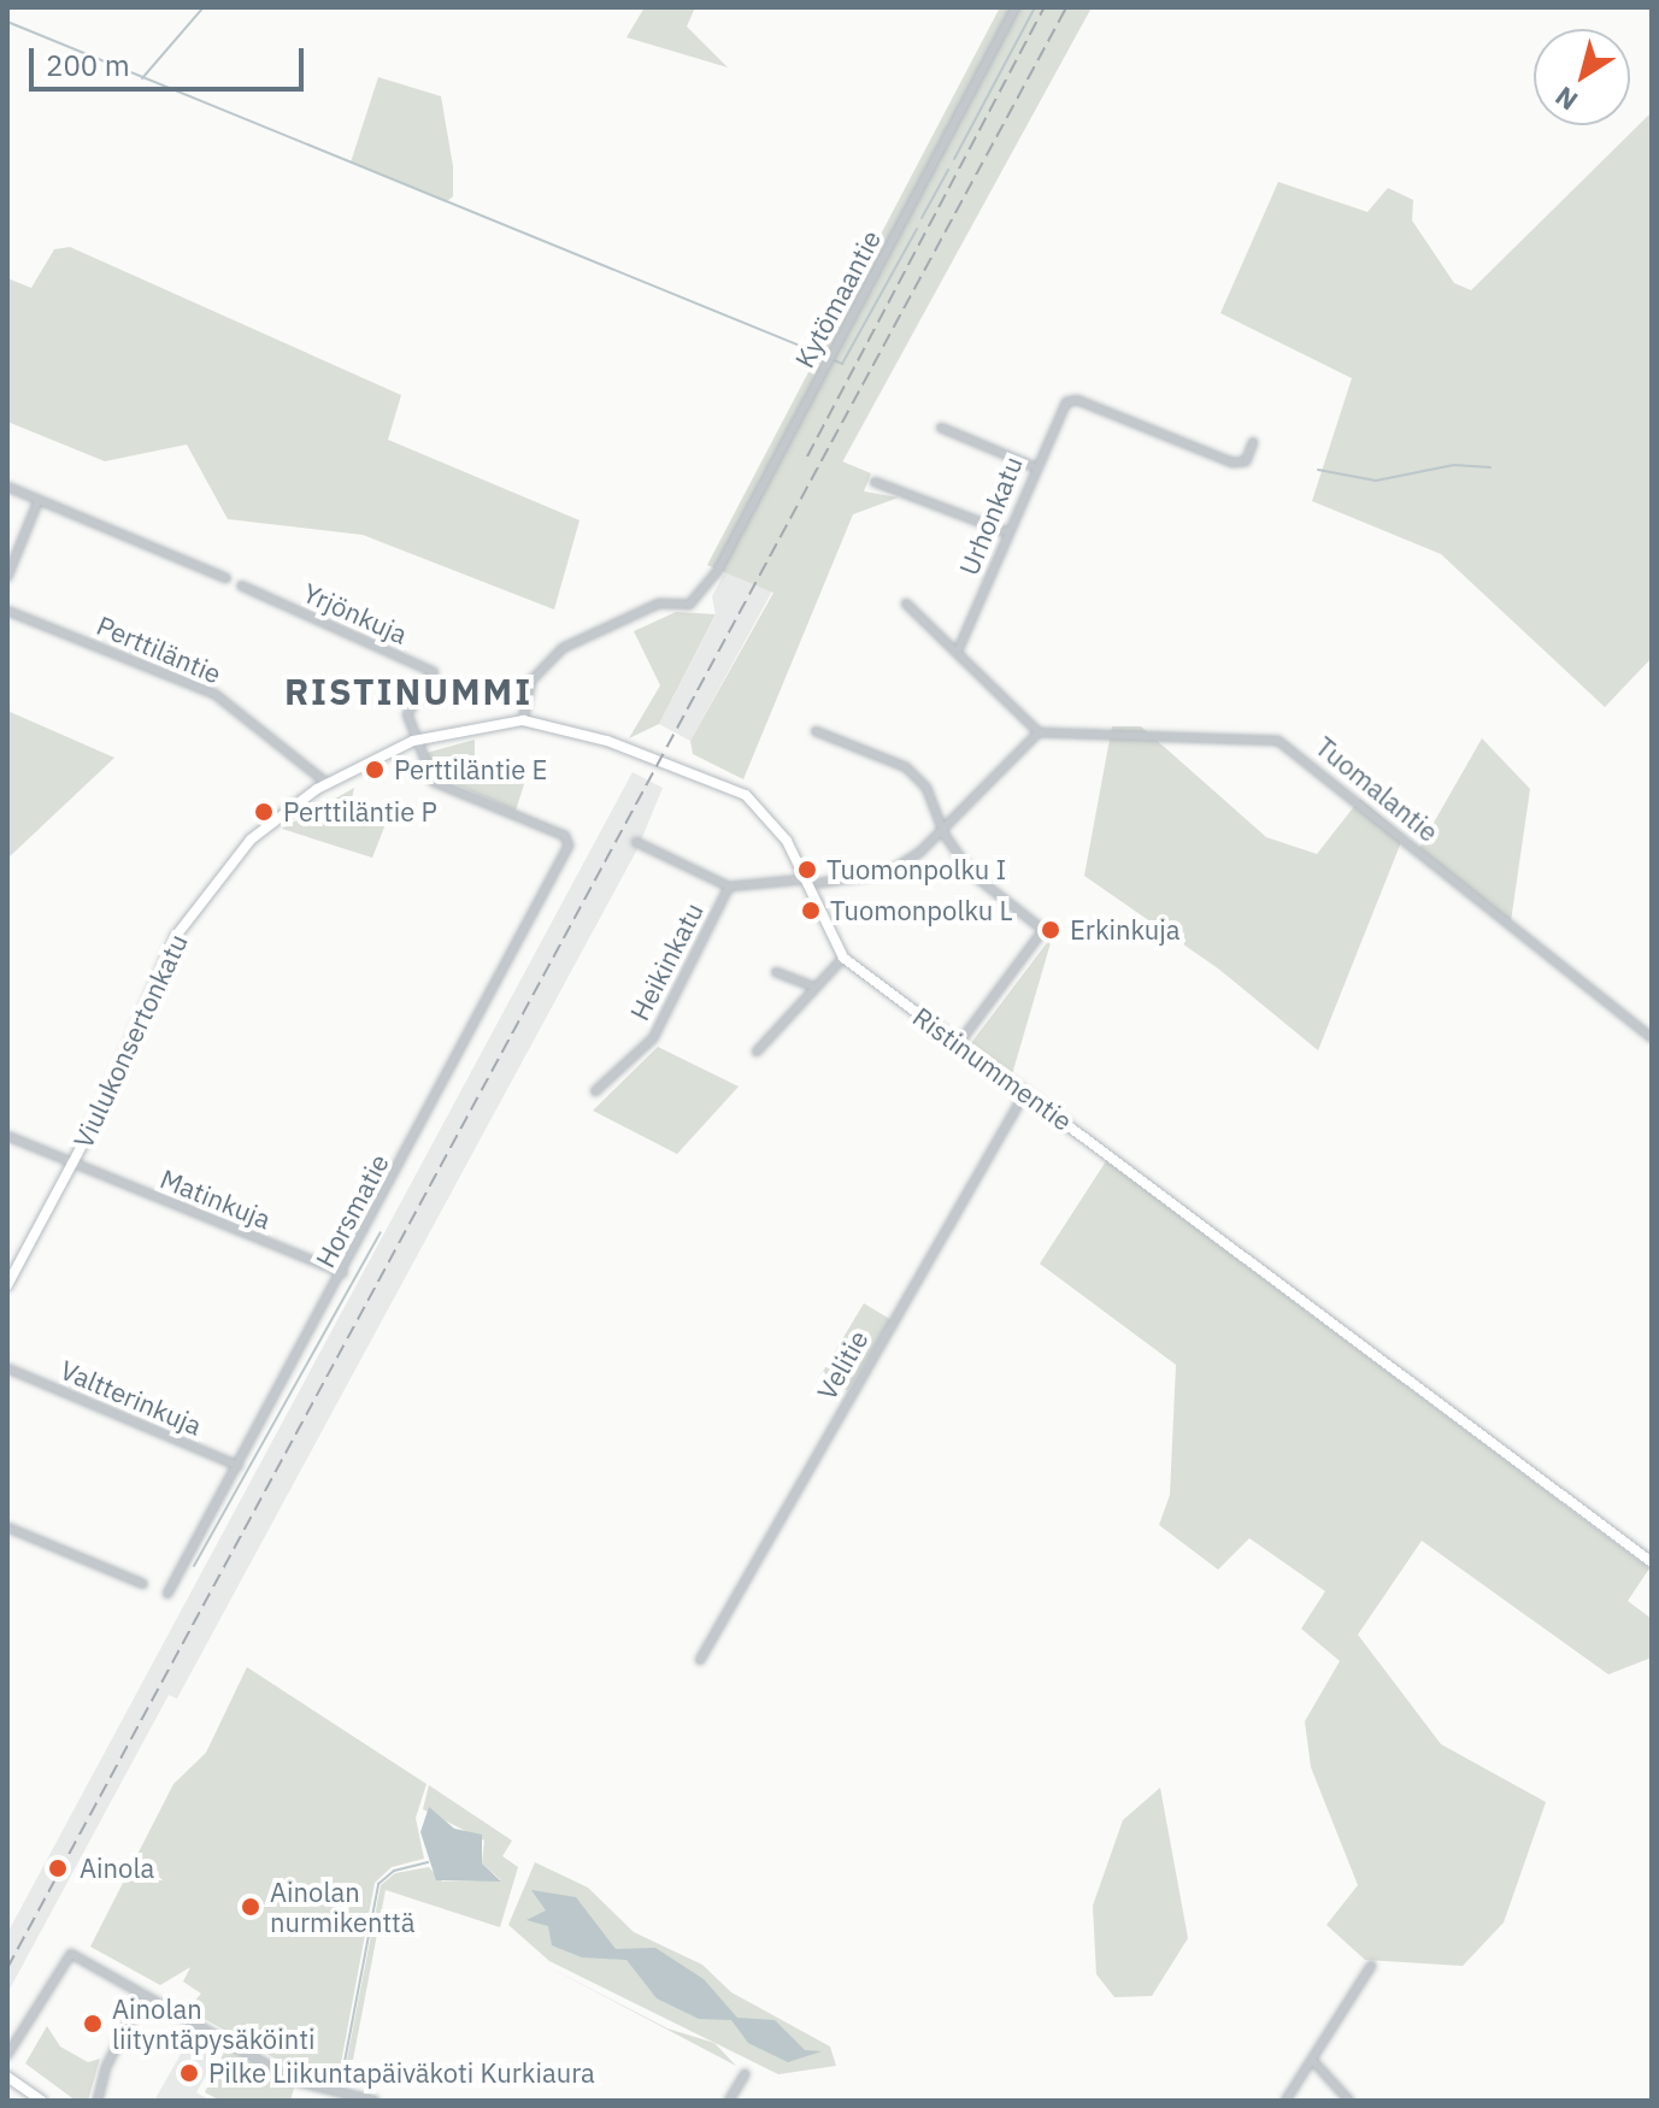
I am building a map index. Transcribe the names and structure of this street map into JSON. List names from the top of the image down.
{
  "streets": {
    "street": [
      "Kytömaantie",
      "Urhonkatu",
      "Yrjönkuja",
      "Perttiläntie",
      "Tuomalantie",
      "Heikinkatu",
      "Viulukonsertonkatu",
      "Ristinummentie",
      "Matinkuja",
      "Horsmatie",
      "Velitie",
      "Valtterinkuja"
    ]
  },
  "crossings": [
    ["Kytömaantie", "Ristinummentie"],
    ["Yrjönkuja", "Ristinummentie"],
    ["Yrjönkuja", "Horsmatie"],
    ["Perttiläntie", "Viulukonsertonkatu"],
    ["Perttiläntie", "Ristinummentie"],
    ["Viulukonsertonkatu", "Ristinummentie"],
    ["Viulukonsertonkatu", "Matinkuja"],
    ["Ristinummentie", "Horsmatie"],
    ["Ristinummentie", "Velitie"],
    ["Matinkuja", "Horsmatie"],
    ["Horsmatie", "Valtterinkuja"]
  ],
  "districts": ["RISTINUMMI"],
  "places": [
    "Perttiläntie E",
    "Perttiläntie P",
    "Tuomonpolku I",
    "Tuomonpolku L",
    "Erkinkuja",
    "Ainola",
    "Ainolan nurmikenttä",
    "Ainolan liityntäpysäköinti",
    "Pilke Liikuntapäiväkoti Kurkiaura"
  ],
  "scale_bar": "200 m",
  "north": "bottom left"
}
